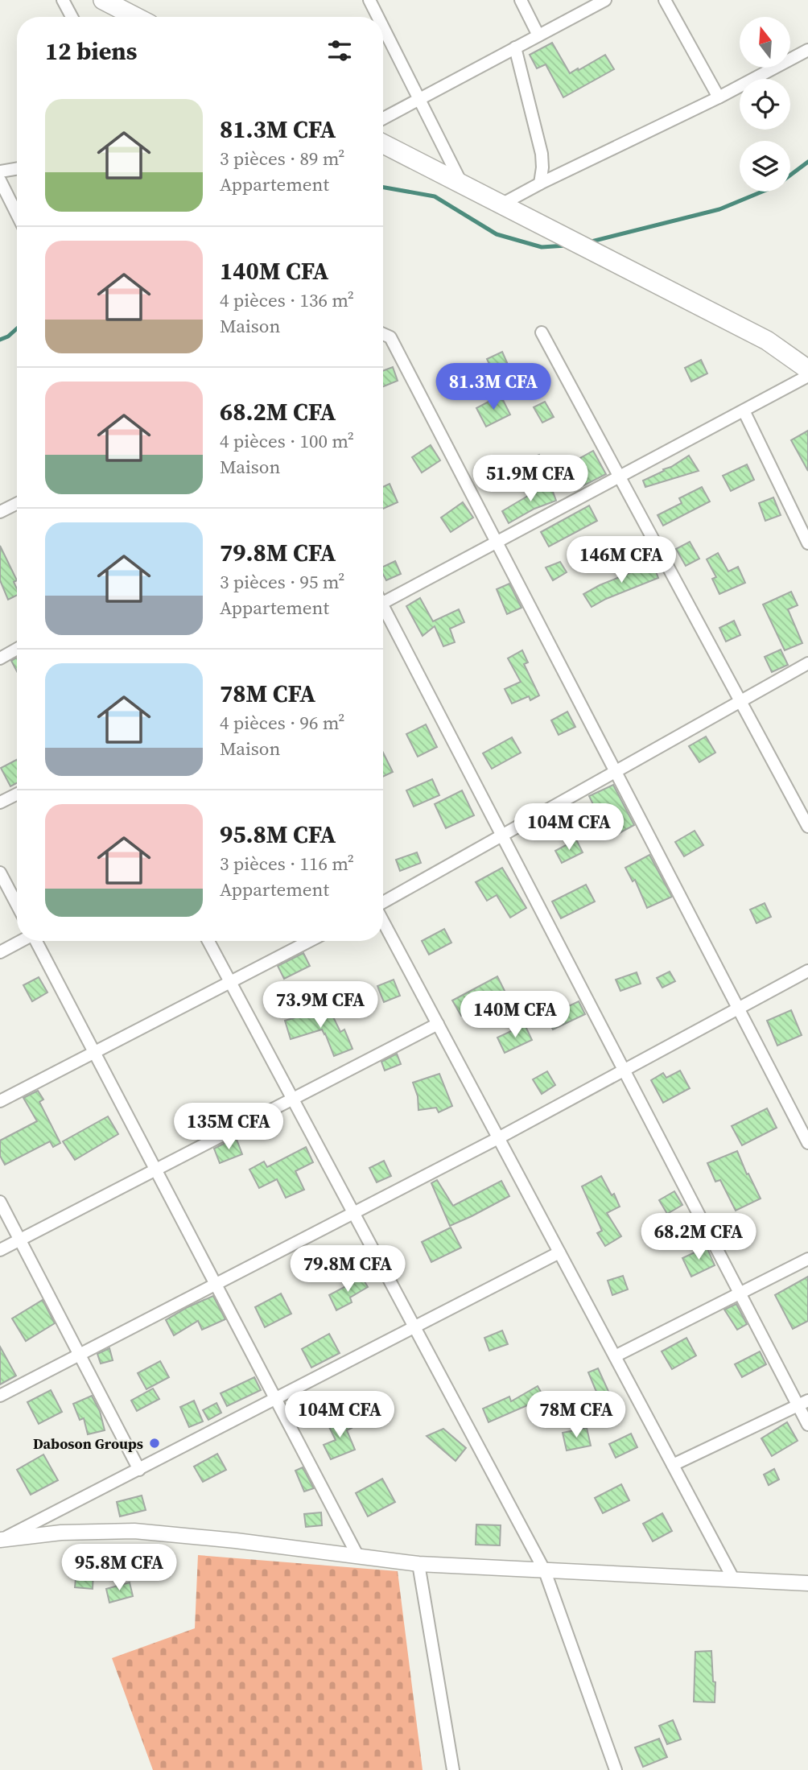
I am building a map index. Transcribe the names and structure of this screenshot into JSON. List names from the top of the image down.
{
  "places": ["Daboson Groups"],
  "north": "top",
  "page": {
    "heading": "12 biens",
    "list": [
      {
        "name": "81.3M CFA",
        "note": "3 pièces · 89 m² · Appartement"
      },
      {
        "name": "140M CFA",
        "note": "4 pièces · 136 m² · Maison"
      },
      {
        "name": "68.2M CFA",
        "note": "4 pièces · 100 m² · Maison"
      },
      {
        "name": "79.8M CFA",
        "note": "3 pièces · 95 m² · Appartement"
      },
      {
        "name": "78M CFA",
        "note": "4 pièces · 96 m² · Maison"
      },
      {
        "name": "95.8M CFA",
        "note": "3 pièces · 116 m² · Appartement"
      }
    ],
    "price": [
      "81.3M CFA",
      "51.9M CFA",
      "146M CFA",
      "104M CFA",
      "73.9M CFA",
      "140M CFA",
      "135M CFA",
      "68.2M CFA",
      "79.8M CFA",
      "104M CFA",
      "78M CFA",
      "95.8M CFA"
    ]
  }
}
